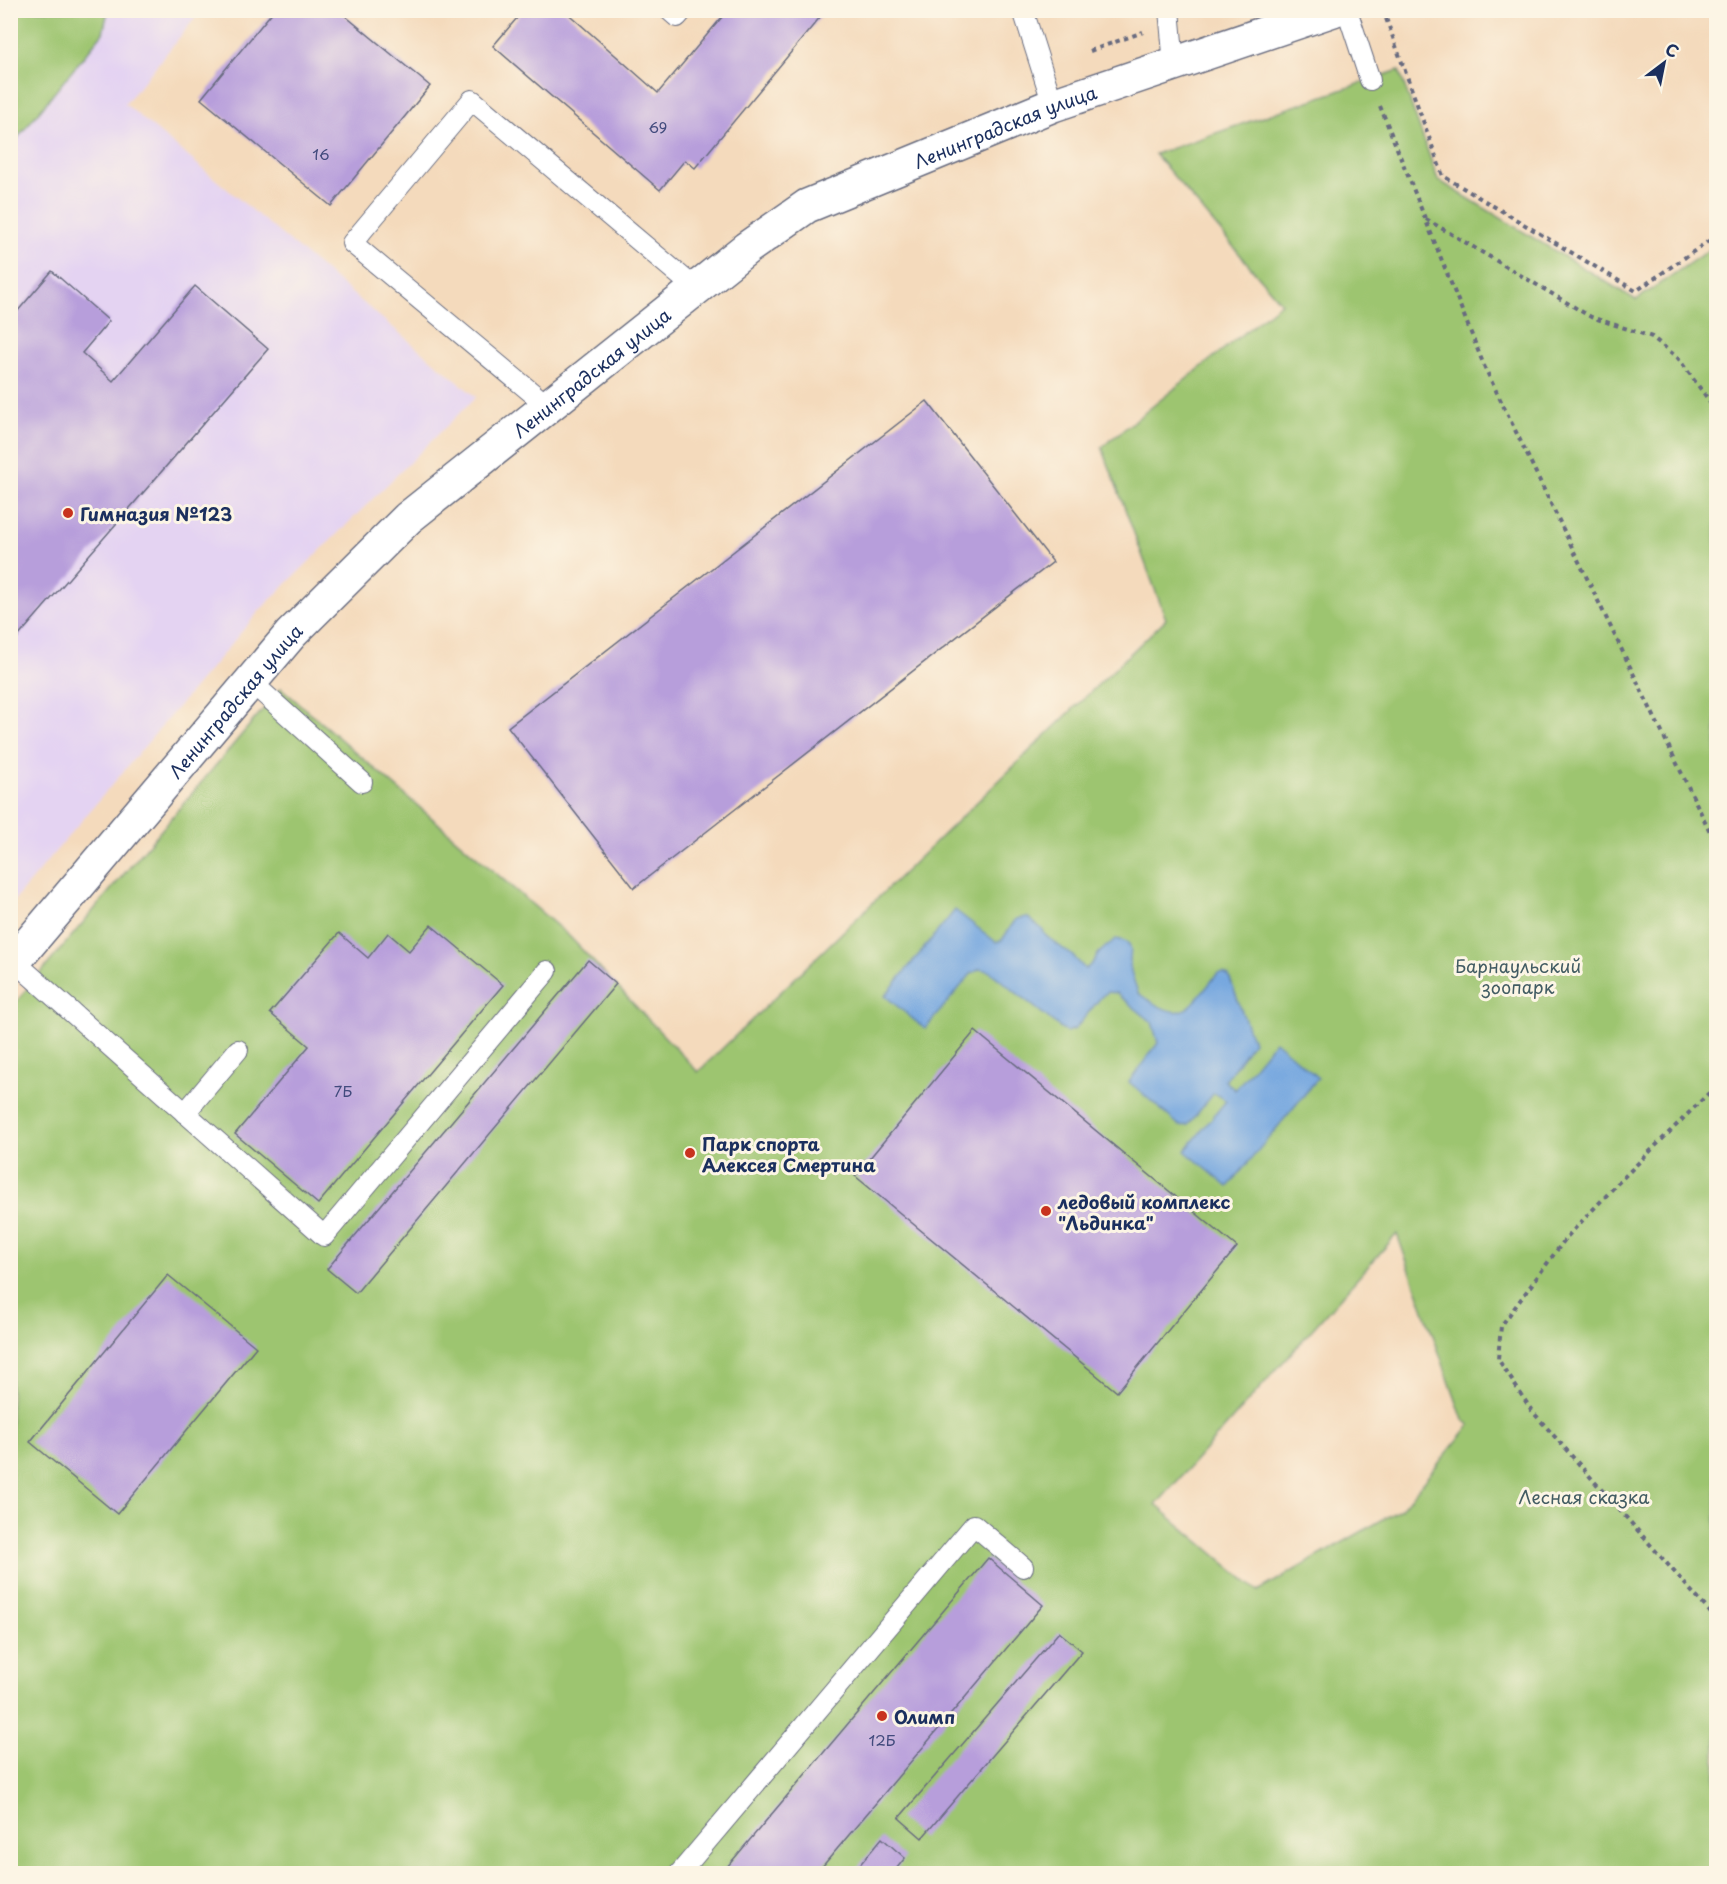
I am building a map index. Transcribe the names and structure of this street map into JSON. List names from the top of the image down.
{
  "streets": {
    "street": ["Ленинградская улица"]
  },
  "parks": ["Барнаульский зоопарк", "Лесная сказка"],
  "places": [
    "Гимназия №123",
    "Парк спорта Алексея Смертина",
    "ледовый комплекс \"Льдинка\"",
    "Олимп"
  ],
  "house_numbers": [
    "69",
    "16",
    "7Б",
    "12Б"
  ],
  "north": "top right"
}
